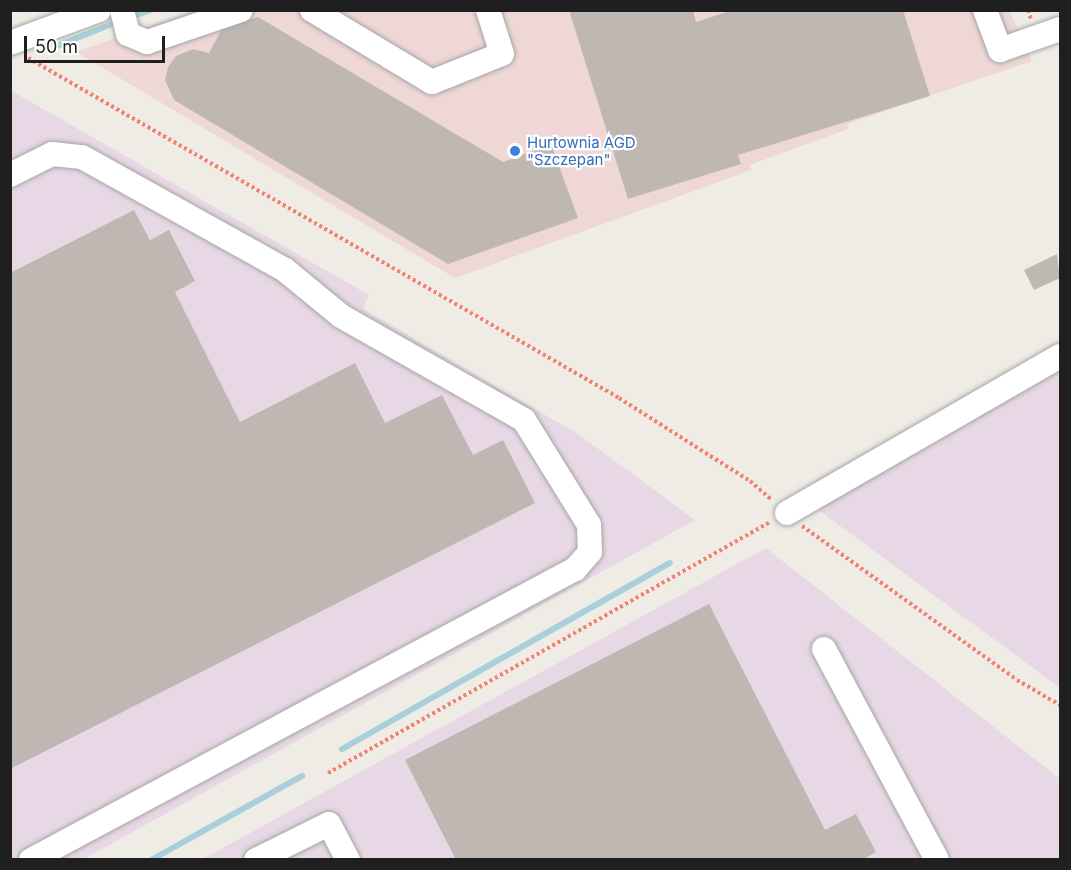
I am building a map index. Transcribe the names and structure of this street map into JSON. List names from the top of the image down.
{
  "places": ["Hurtownia AGD \"Szczepan\""],
  "scale_bar": "50 m"
}
